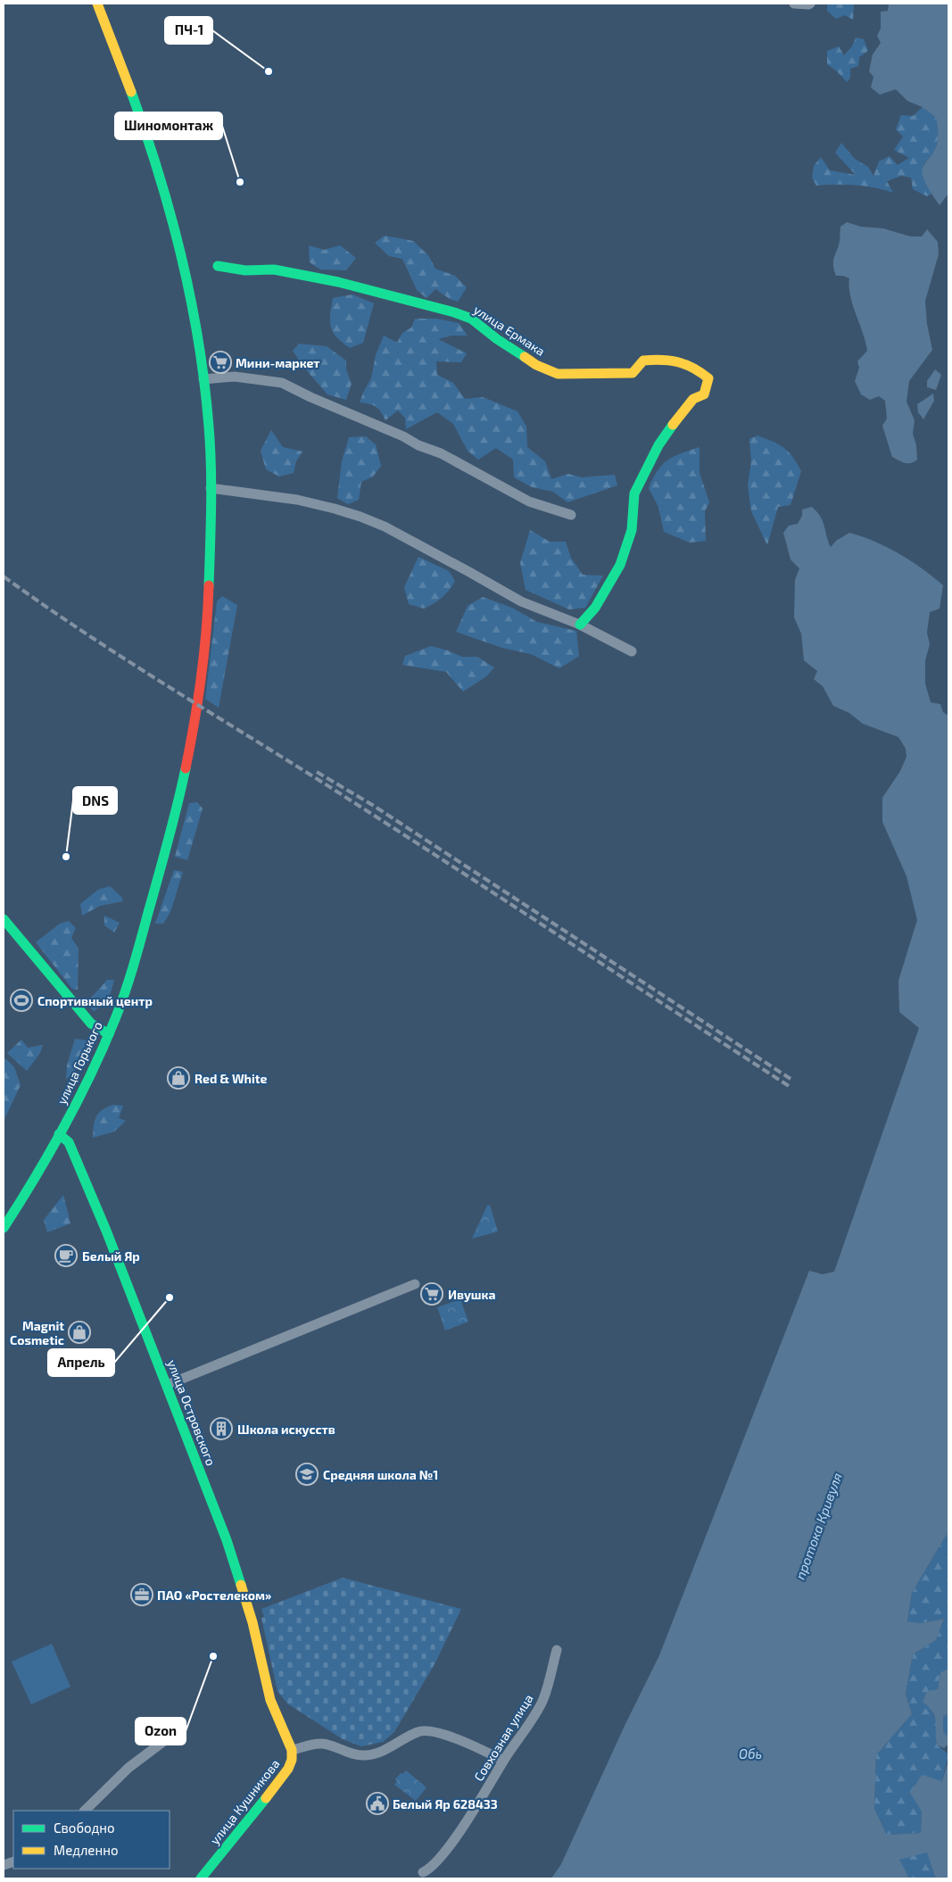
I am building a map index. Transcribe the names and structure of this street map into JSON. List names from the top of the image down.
{
  "streets": {
    "street": [
      "улица Ермака",
      "улица Горького",
      "улица Островского",
      "Совхозная улица",
      "улица Кушникова"
    ]
  },
  "crossings": [
    ["улица Горького", "улица Островского"],
    ["улица Островского", "улица Кушникова"]
  ],
  "water": ["протока Кривуля", "Обь"],
  "places": {
    "other": [
      "ПЧ-1",
      "Шиномонтаж",
      "DNS",
      "Апрель",
      "Ozon"
    ],
    "supermarket": ["Мини-маркет", "Ивушка"],
    "sports": ["Спортивный центр"],
    "shop": ["Red & White", "Magnit Cosmetic"],
    "cafe": ["Белый Яр"],
    "building": ["Школа искусств"],
    "school or university": ["Средняя школа №1"],
    "office": ["ПАО «Ростелеком»"],
    "public building": ["Белый Яр 628433"]
  },
  "legend": ["Свободно", "Медленно"]
}
